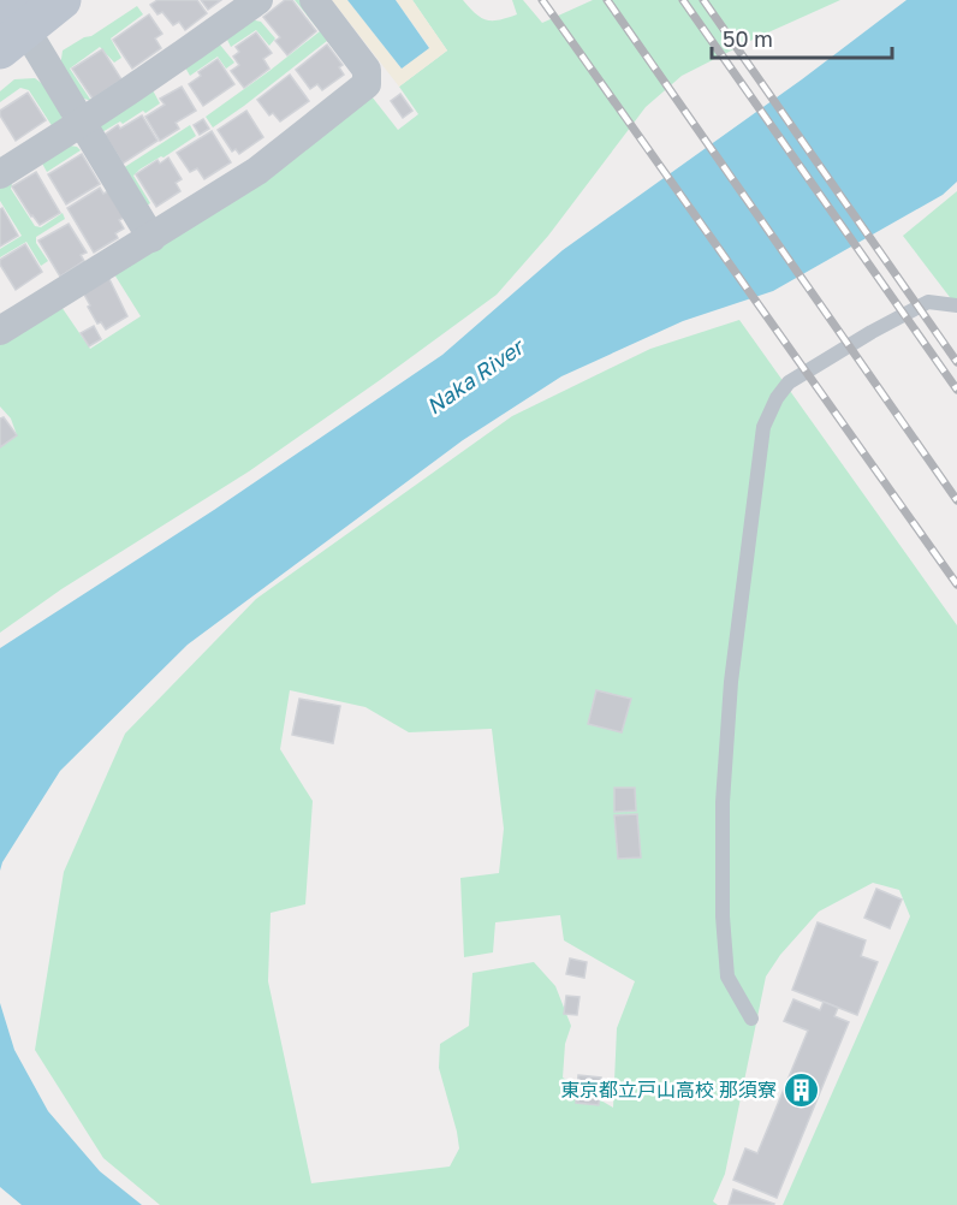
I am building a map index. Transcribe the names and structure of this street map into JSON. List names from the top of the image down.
{
  "water": ["Naka River"],
  "places": {
    "building": ["東京都立戸山高校 那須寮"]
  },
  "scale_bar": "50 m"
}
